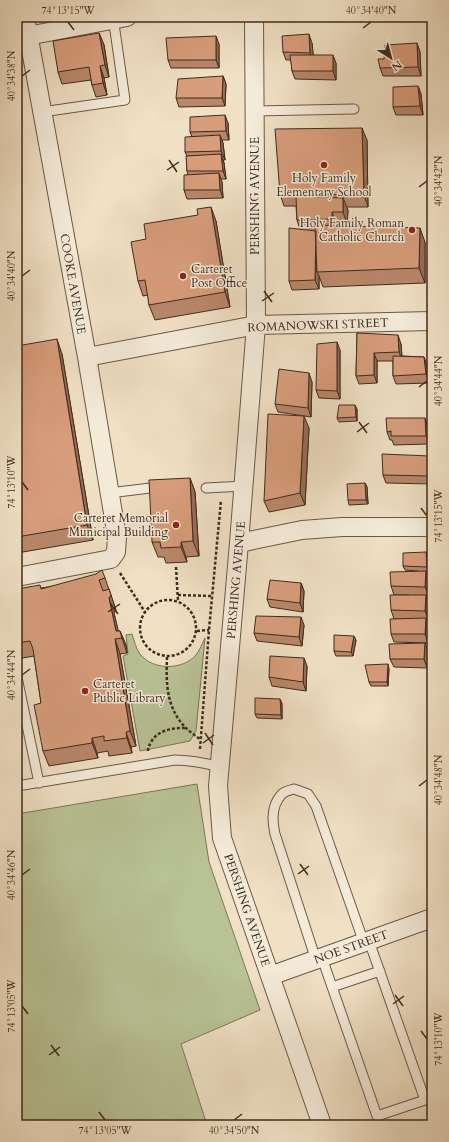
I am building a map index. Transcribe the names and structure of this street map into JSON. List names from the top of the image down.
{
  "streets": {
    "street": [
      "PERSHING AVENUE",
      "COOKE AVENUE",
      "ROMANOWSKI STREET",
      "NOE STREET"
    ]
  },
  "crossings": [
    ["PERSHING AVENUE", "ROMANOWSKI STREET"],
    ["PERSHING AVENUE", "NOE STREET"],
    ["COOKE AVENUE", "ROMANOWSKI STREET"]
  ],
  "places": [
    "Holy Family Elementary School",
    "Holy Family Roman Catholic Church",
    "Carteret Post Office",
    "Carteret Memorial Municipal Building",
    "Carteret Public Library"
  ],
  "north": "bottom right",
  "coordinates": [
    "74°13'15\"W",
    "40°34'40\"N",
    "40°34'38\"N",
    "40°34'42\"N",
    "40°34'44\"N",
    "74°13'10\"W",
    "40°34'48\"N",
    "40°34'46\"N",
    "74°13'05\"W",
    "40°34'50\"N"
  ]
}
